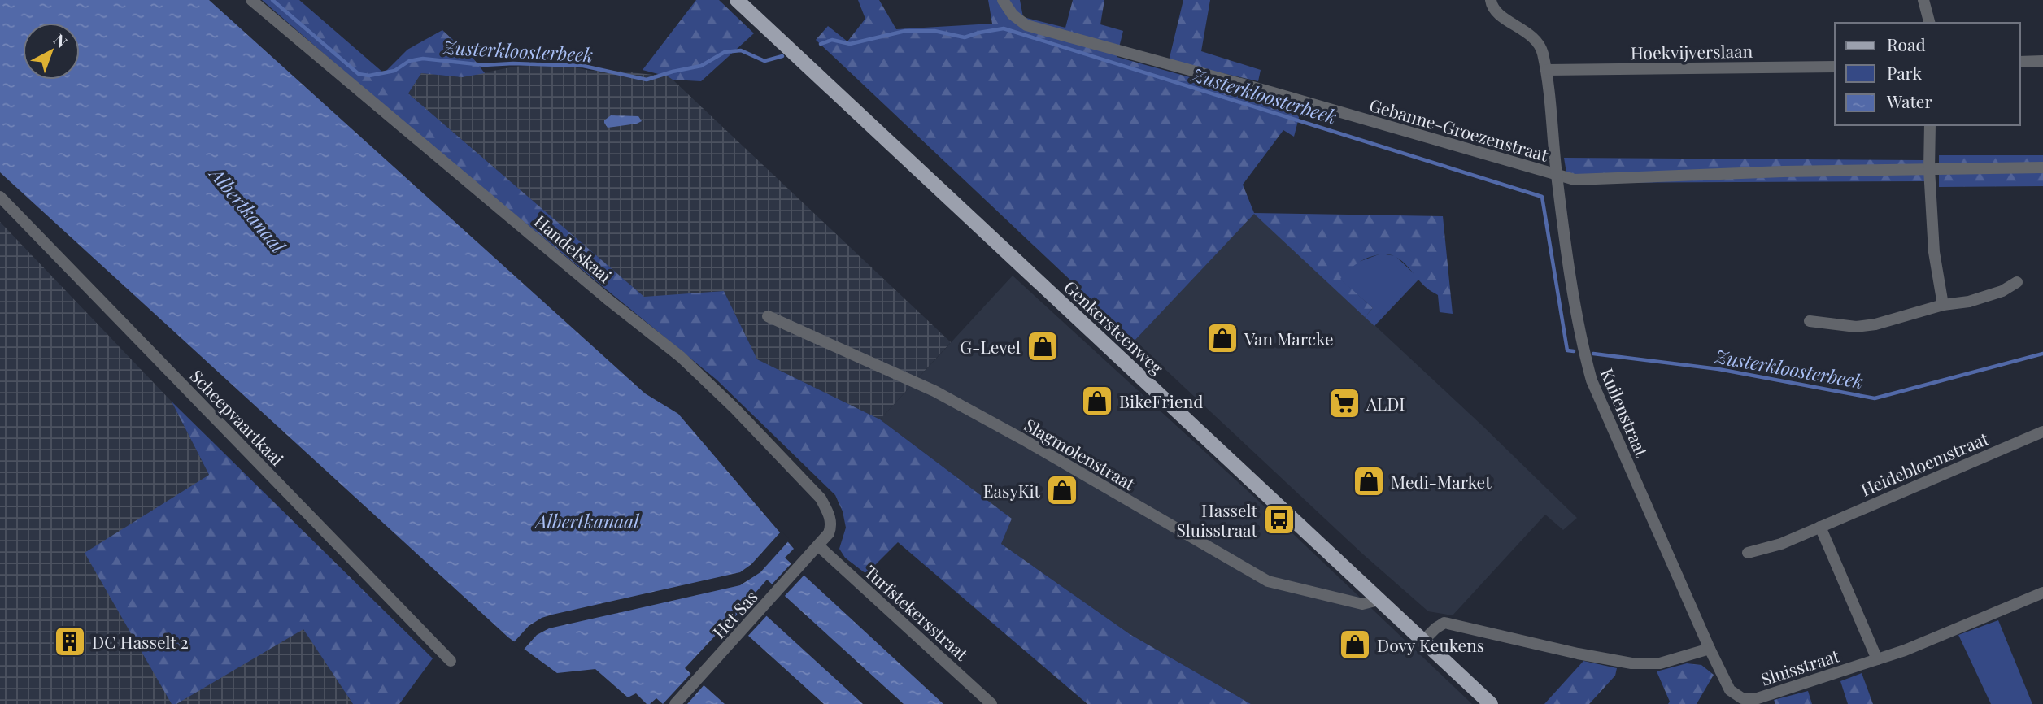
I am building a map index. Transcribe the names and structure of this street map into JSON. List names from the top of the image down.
{
  "streets": {
    "main road": ["Genkersteenweg"],
    "street": [
      "Hoekvijverslaan",
      "Gebanne-Groezenstraat",
      "Handelskaai",
      "Kuilenstraat",
      "Scheepvaartkaai",
      "Slagmolenstraat",
      "Heidebloemstraat",
      "Turfstekersstraat",
      "Het Sas",
      "Sluisstraat"
    ]
  },
  "crossings": [
    ["Gebanne-Groezenstraat", "Kuilenstraat"],
    ["Handelskaai", "Turfstekersstraat"],
    ["Handelskaai", "Het Sas"],
    ["Genkersteenweg", "Slagmolenstraat"],
    ["Kuilenstraat", "Sluisstraat"],
    ["Turfstekersstraat", "Het Sas"]
  ],
  "water": ["Zusterkloosterbeek", "Albertkanaal"],
  "places": {
    "shop": [
      "Van Marcke",
      "G-Level",
      "BikeFriend",
      "Medi-Market",
      "EasyKit",
      "Dovy Keukens"
    ],
    "supermarket": ["ALDI"],
    "bus stop": ["Hasselt Sluisstraat"],
    "building": ["DC Hasselt 2"]
  },
  "legend": ["Road", "Park", "Water"],
  "north": "top right"
}
